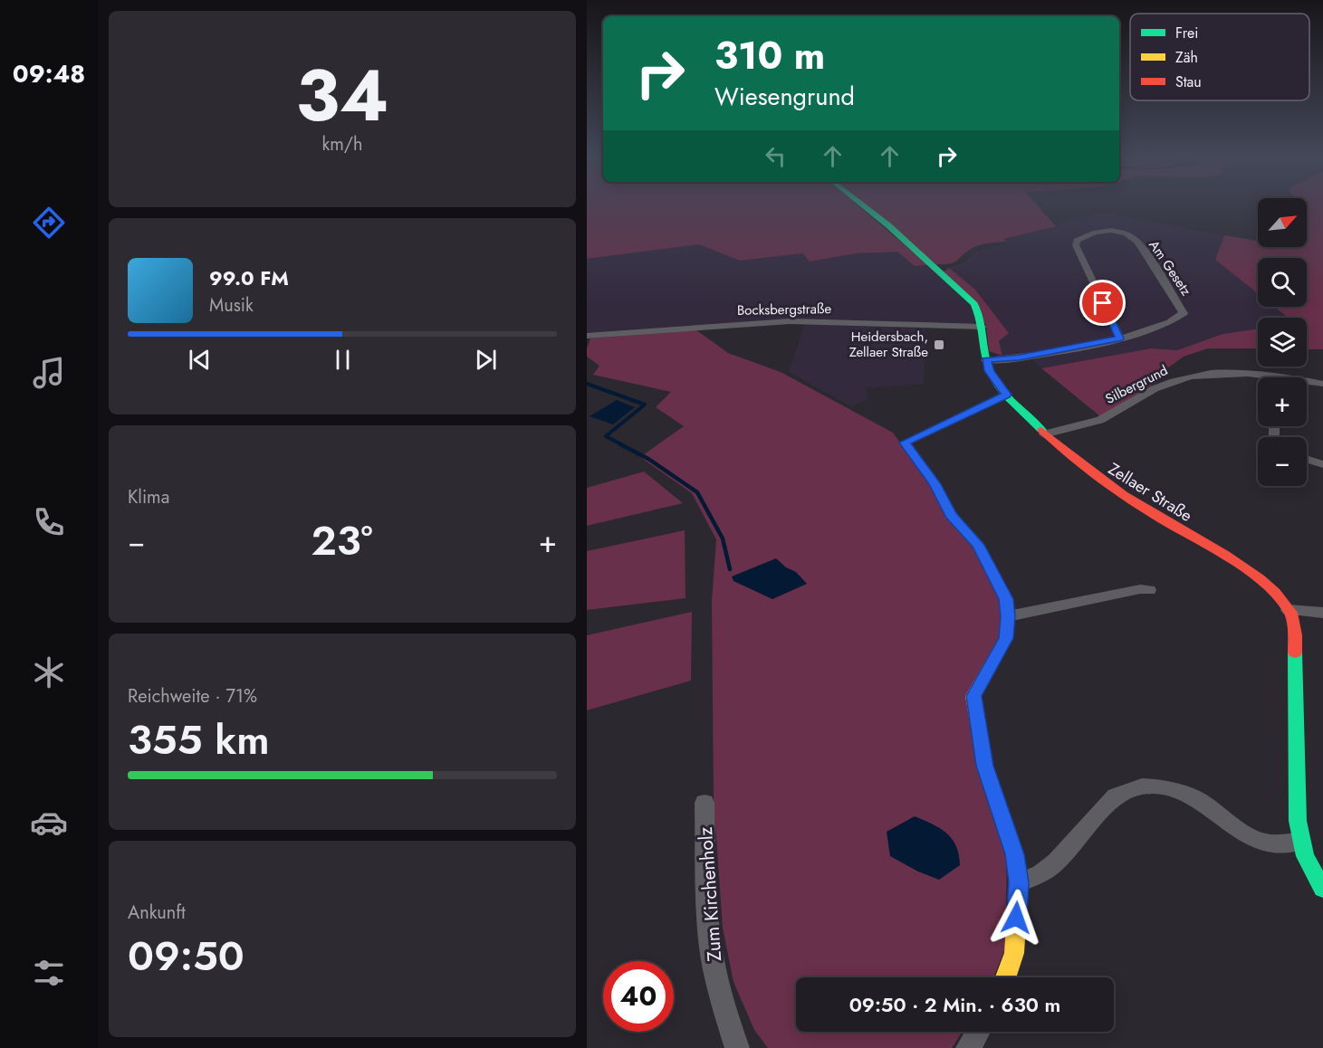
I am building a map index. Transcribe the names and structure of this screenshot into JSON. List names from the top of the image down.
{
  "streets": {
    "street": [
      "Am Gesetz",
      "Bocksbergstraße",
      "Silbergrund",
      "Zellaer Straße",
      "Zum Kirchenholz"
    ]
  },
  "crossings": [
    ["Am Gesetz", "Zellaer Straße"],
    ["Bocksbergstraße", "Zellaer Straße"],
    ["Silbergrund", "Zellaer Straße"]
  ],
  "places": {
    "transit": ["Heidersbach, Zellaer Straße"]
  },
  "legend": ["Frei", "Zäh", "Stau"],
  "north": "top right",
  "page": {
    "tabs": "09:48",
    "tile": [
      ["34", "km/h"],
      "Klima",
      ["Reichweite · 71%", "355 km"],
      ["Ankunft", "09:50"]
    ],
    "turn": ["310 m", "Wiesengrund"],
    "map_buttons": ["+", "−"],
    "song": ["99.0 FM", "Musik"],
    "heat": ["−", "23°", "+"],
    "limit": "40",
    "trip": "09:50 · 2 Min. · 630 m"
  }
}
